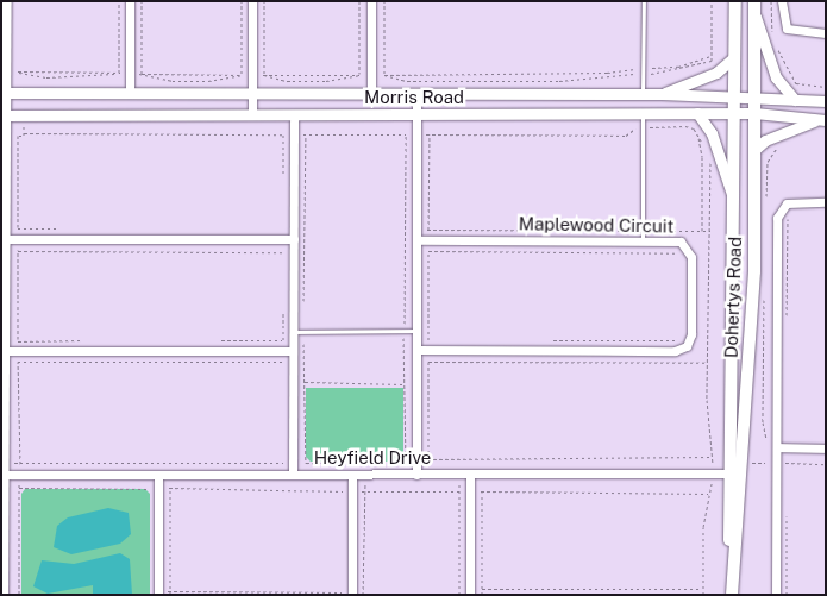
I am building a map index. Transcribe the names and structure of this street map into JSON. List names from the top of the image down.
{
  "streets": {
    "main road": ["Dohertys Road"],
    "street": ["Morris Road", "Maplewood Circuit", "Heyfield Drive"]
  },
  "crossings": [
    ["Morris Road", "Dohertys Road"],
    ["Dohertys Road", "Heyfield Drive"]
  ]
}
